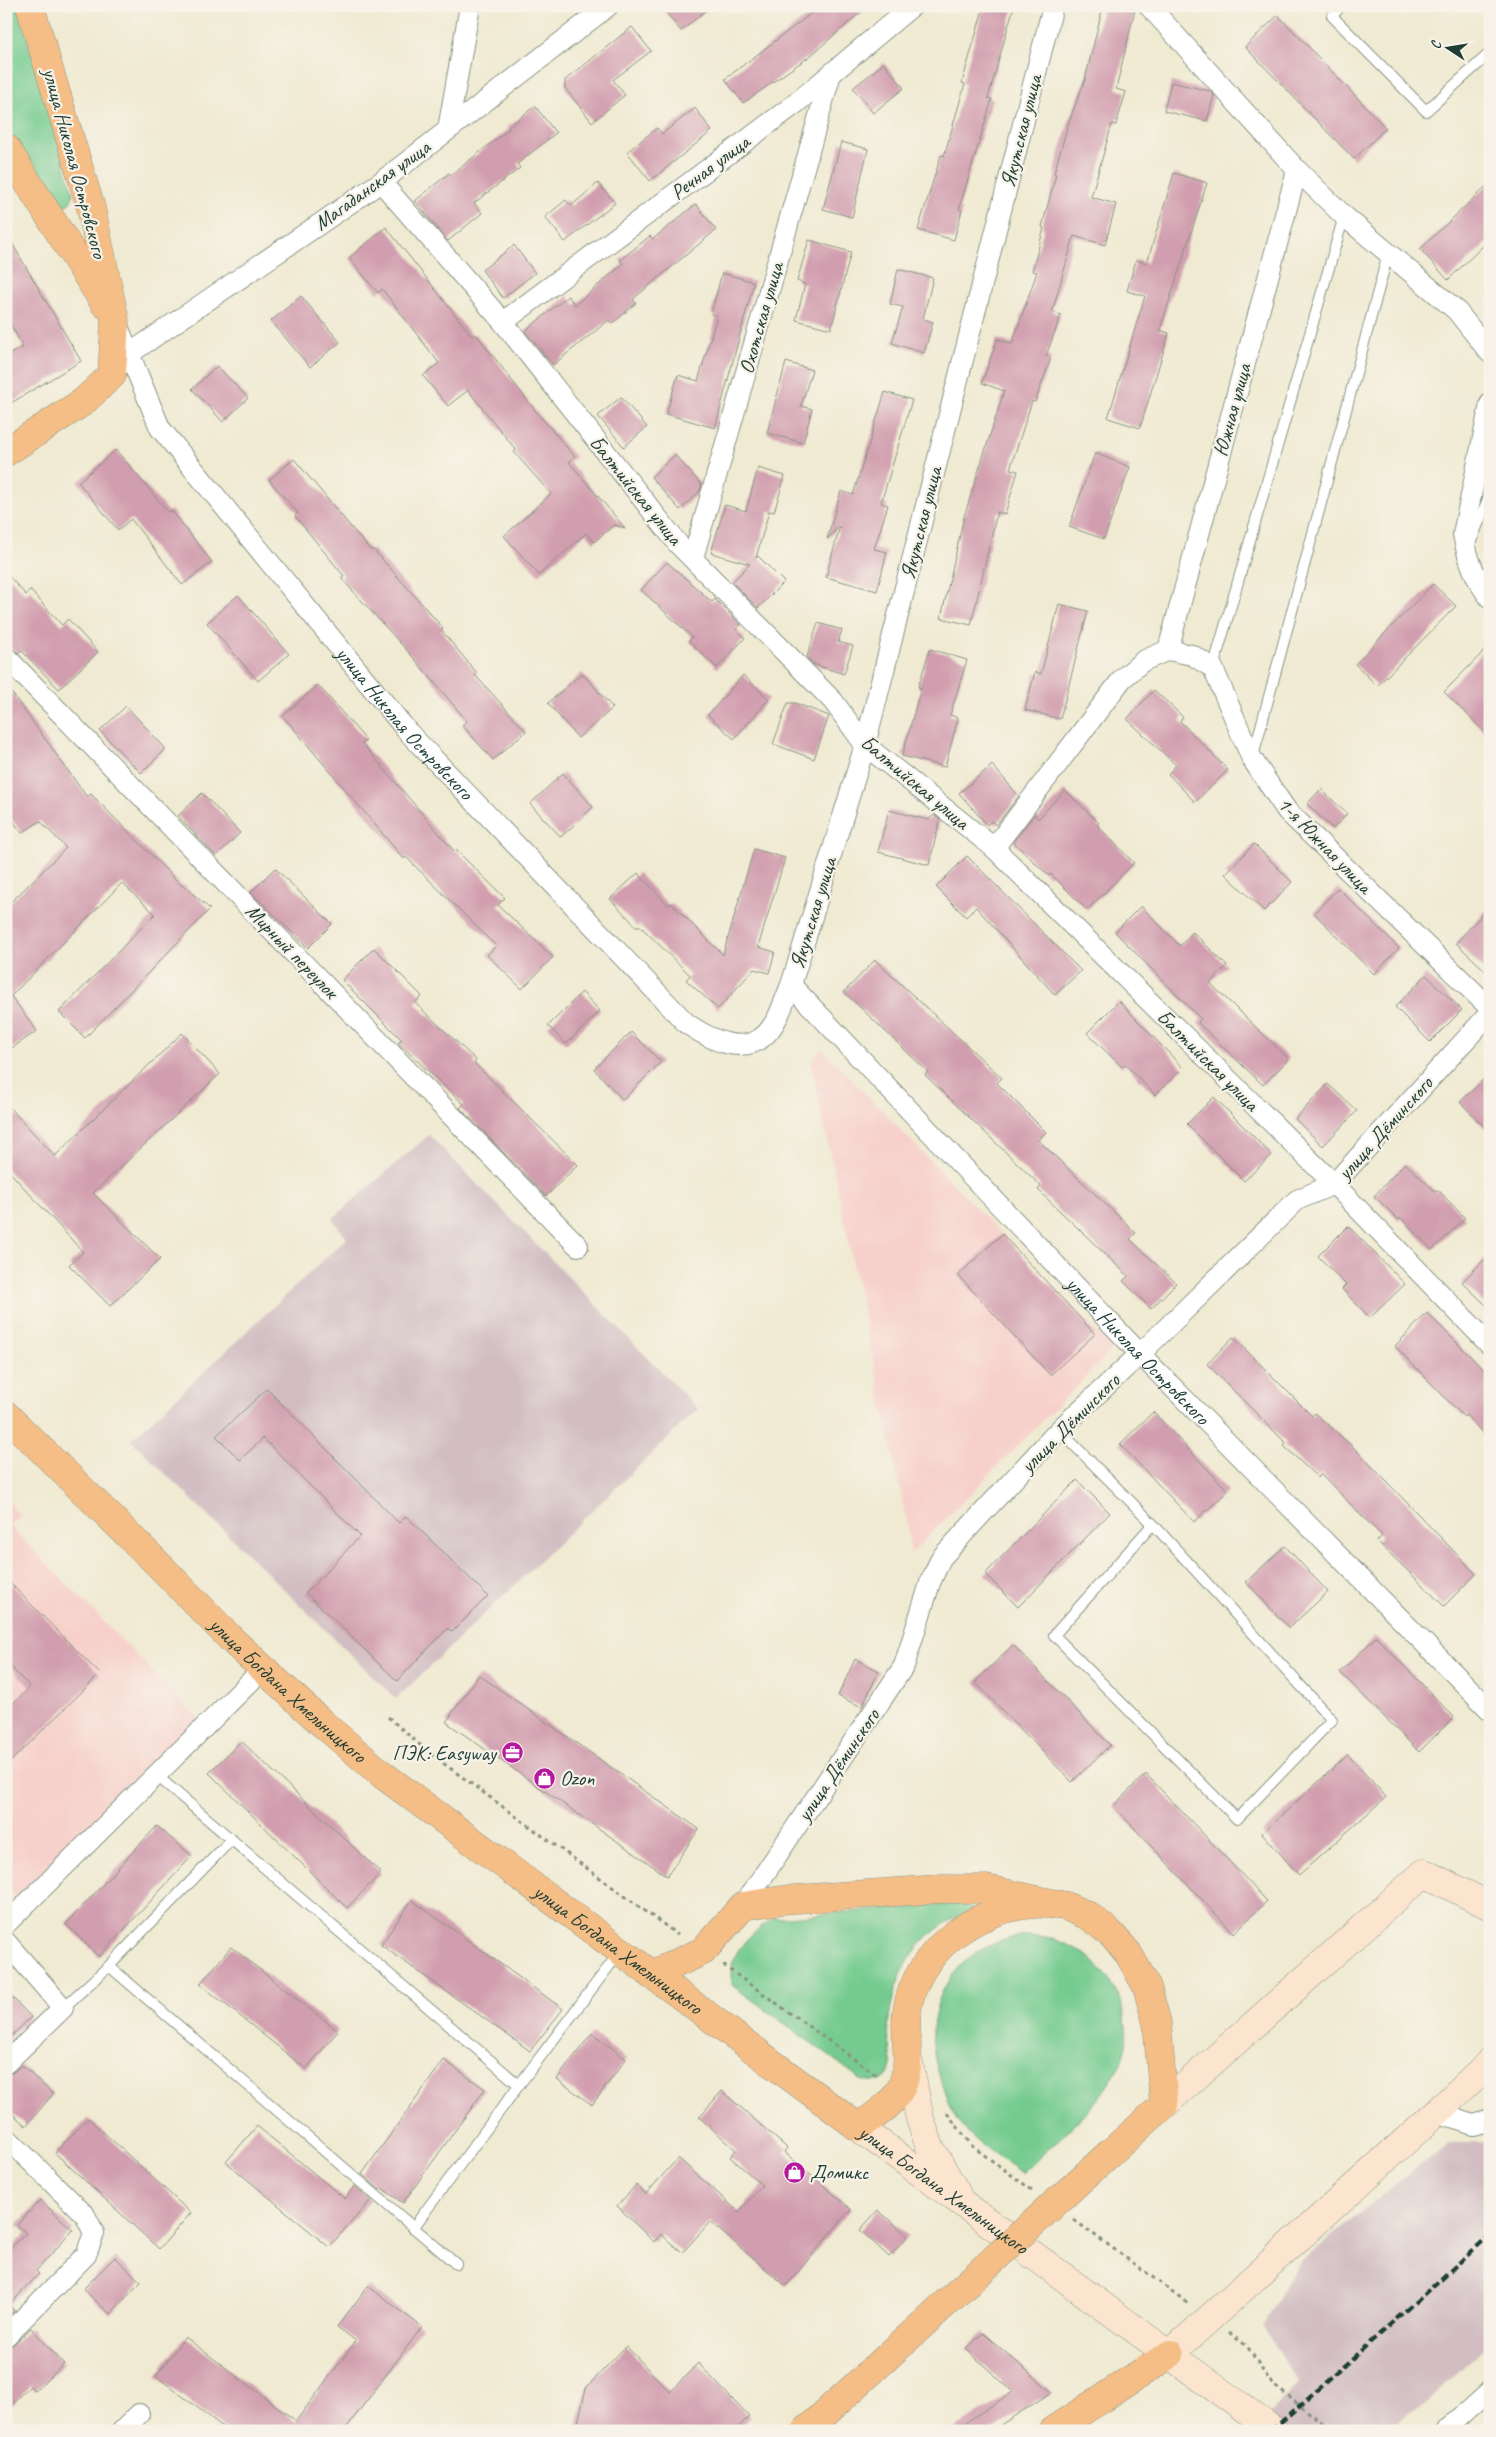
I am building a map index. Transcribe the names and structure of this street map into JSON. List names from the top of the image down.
{
  "streets": {
    "main road": ["улица Николая Островского", "улица Богдана Хмельницкого"],
    "street": [
      "Якутская улица",
      "Речная улица",
      "Магаданская улица",
      "Охотская улица",
      "Южная улица",
      "Балтийская улица",
      "1-я Южная улица",
      "Мирный переулок",
      "улица Дёминского"
    ]
  },
  "crossings": [
    ["Якутская улица", "улица Николая Островского"],
    ["Якутская улица", "Балтийская улица"],
    ["улица Николая Островского", "Магаданская улица"],
    ["улица Николая Островского", "улица Дёминского"],
    ["Речная улица", "Охотская улица"],
    ["Речная улица", "Балтийская улица"],
    ["Магаданская улица", "Балтийская улица"],
    ["Охотская улица", "Балтийская улица"],
    ["Балтийская улица", "улица Дёминского"]
  ],
  "places": {
    "office": ["ПЭК: Easyway"],
    "shop": ["Ozon", "Домикс"]
  },
  "north": "left"
}
